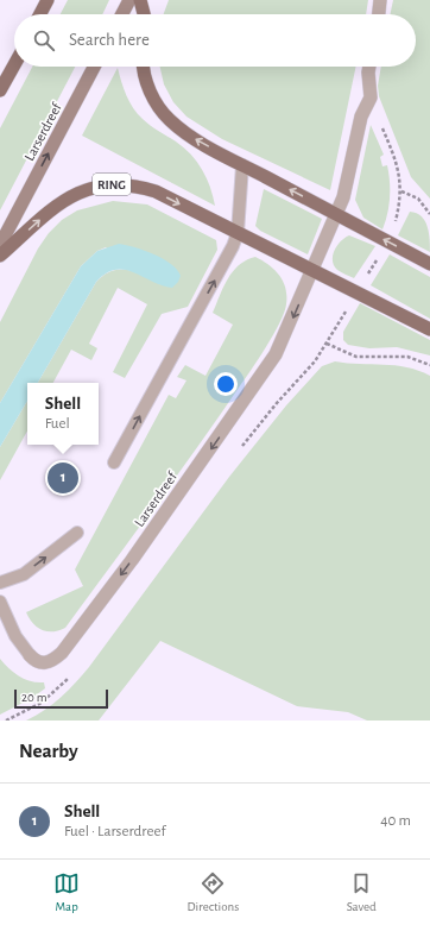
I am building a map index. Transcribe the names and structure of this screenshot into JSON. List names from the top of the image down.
{
  "streets": {
    "main road": ["Larserdreef", "RING"]
  },
  "crossings": [
    ["Larserdreef", "RING"]
  ],
  "scale_bar": "20 m",
  "page": {
    "search": "Search here",
    "popup": ["Shell", "Fuel"],
    "pins": "1",
    "scale": "20 m",
    "heading": "Nearby",
    "list": [
      {
        "mark": "1",
        "name": "Shell",
        "note": "Fuel · Larserdreef",
        "value": "40 m"
      }
    ],
    "nav": ["Map", "Directions", "Saved"]
  }
}
